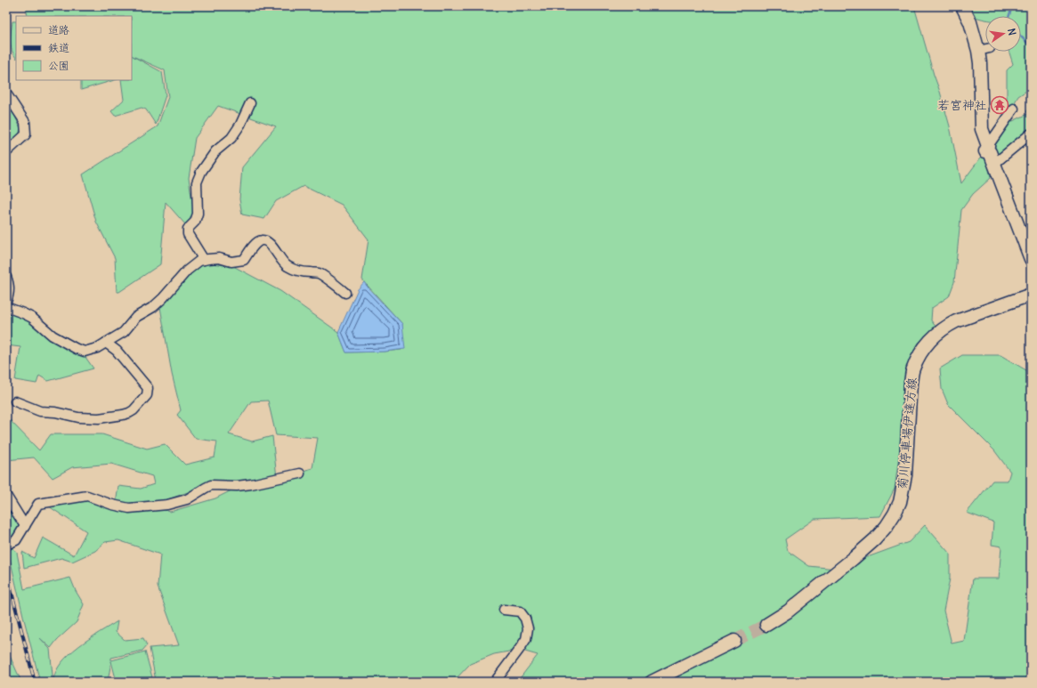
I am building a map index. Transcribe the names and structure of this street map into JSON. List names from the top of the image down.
{
  "streets": {
    "main road": ["菊川停車場伊達方線"]
  },
  "places": {
    "temple": ["若宮神社"]
  },
  "legend": ["道路", "鉄道", "公園"],
  "north": "right"
}
